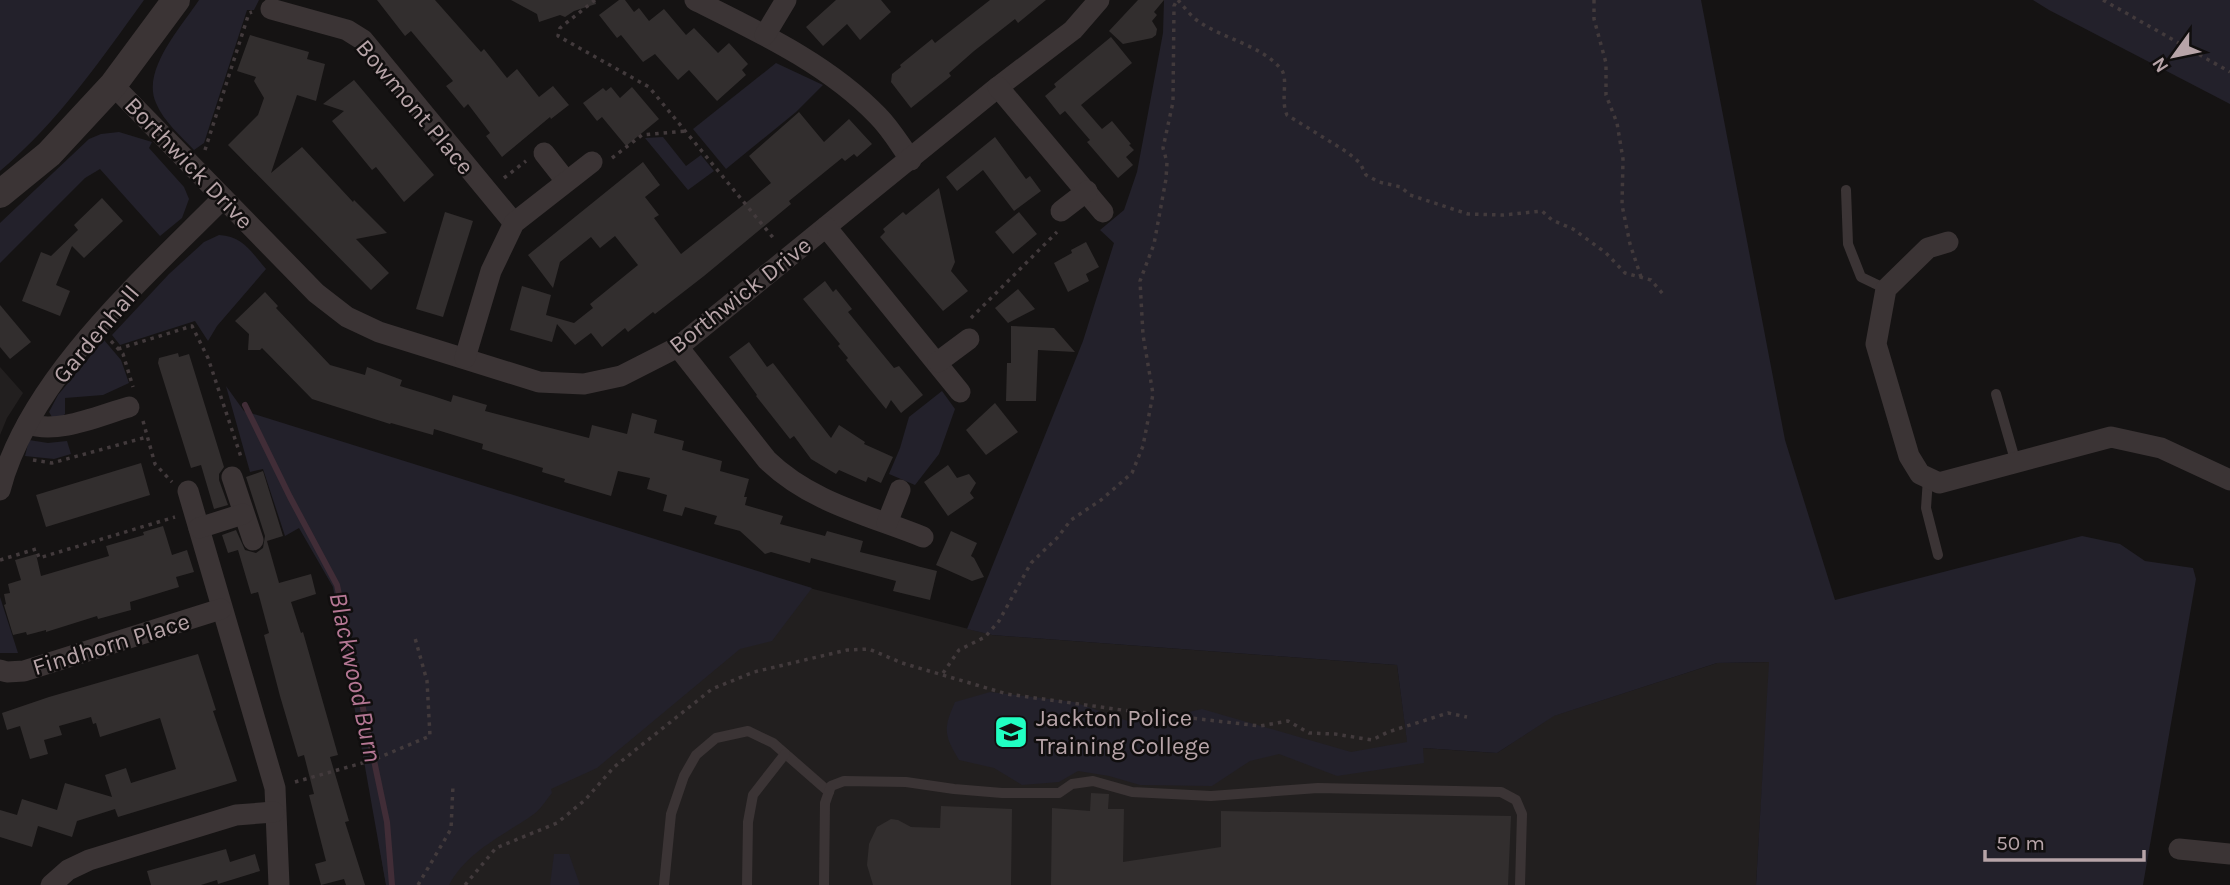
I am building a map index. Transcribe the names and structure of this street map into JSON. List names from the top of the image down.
{
  "streets": {
    "street": [
      "Bowmont Place",
      "Borthwick Drive",
      "Gardenhall",
      "Findhorn Place"
    ]
  },
  "crossings": [
    ["Borthwick Drive", "Gardenhall"]
  ],
  "water": ["Blackwood Burn"],
  "places": {
    "school or university": ["Jackton Police Training College"]
  },
  "scale_bar": "50 m",
  "north": "bottom left"
}
